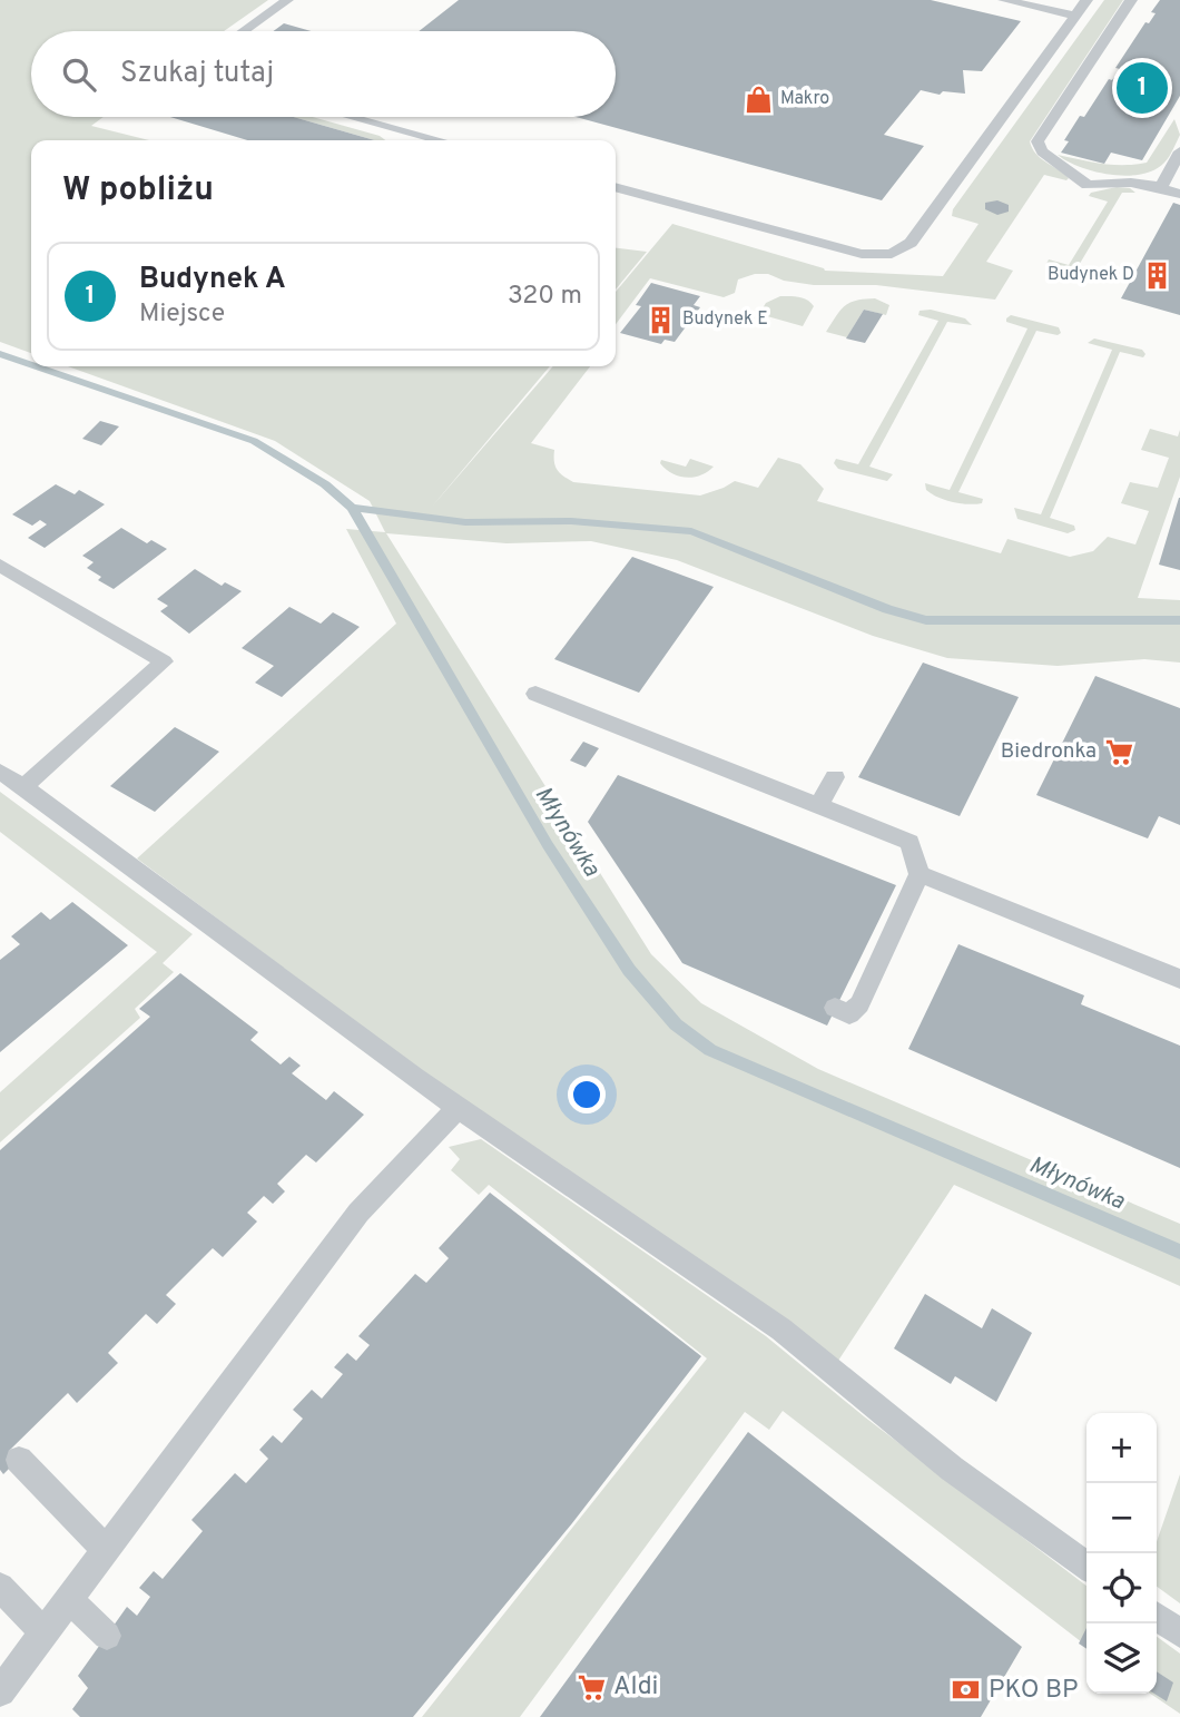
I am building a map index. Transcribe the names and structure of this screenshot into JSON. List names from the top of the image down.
{
  "water": ["Młynówka"],
  "places": {
    "shop": ["Makro"],
    "building": ["Budynek D", "Budynek E"],
    "supermarket": ["Biedronka", "Aldi"],
    "bank": ["PKO BP"]
  },
  "page": {
    "search": "Szukaj tutaj",
    "pins": "1",
    "heading": "W pobliżu",
    "list": [
      {
        "mark": "1",
        "name": "Budynek A",
        "note": "Miejsce",
        "value": "320 m"
      }
    ],
    "map_buttons": ["+", "−"]
  }
}
